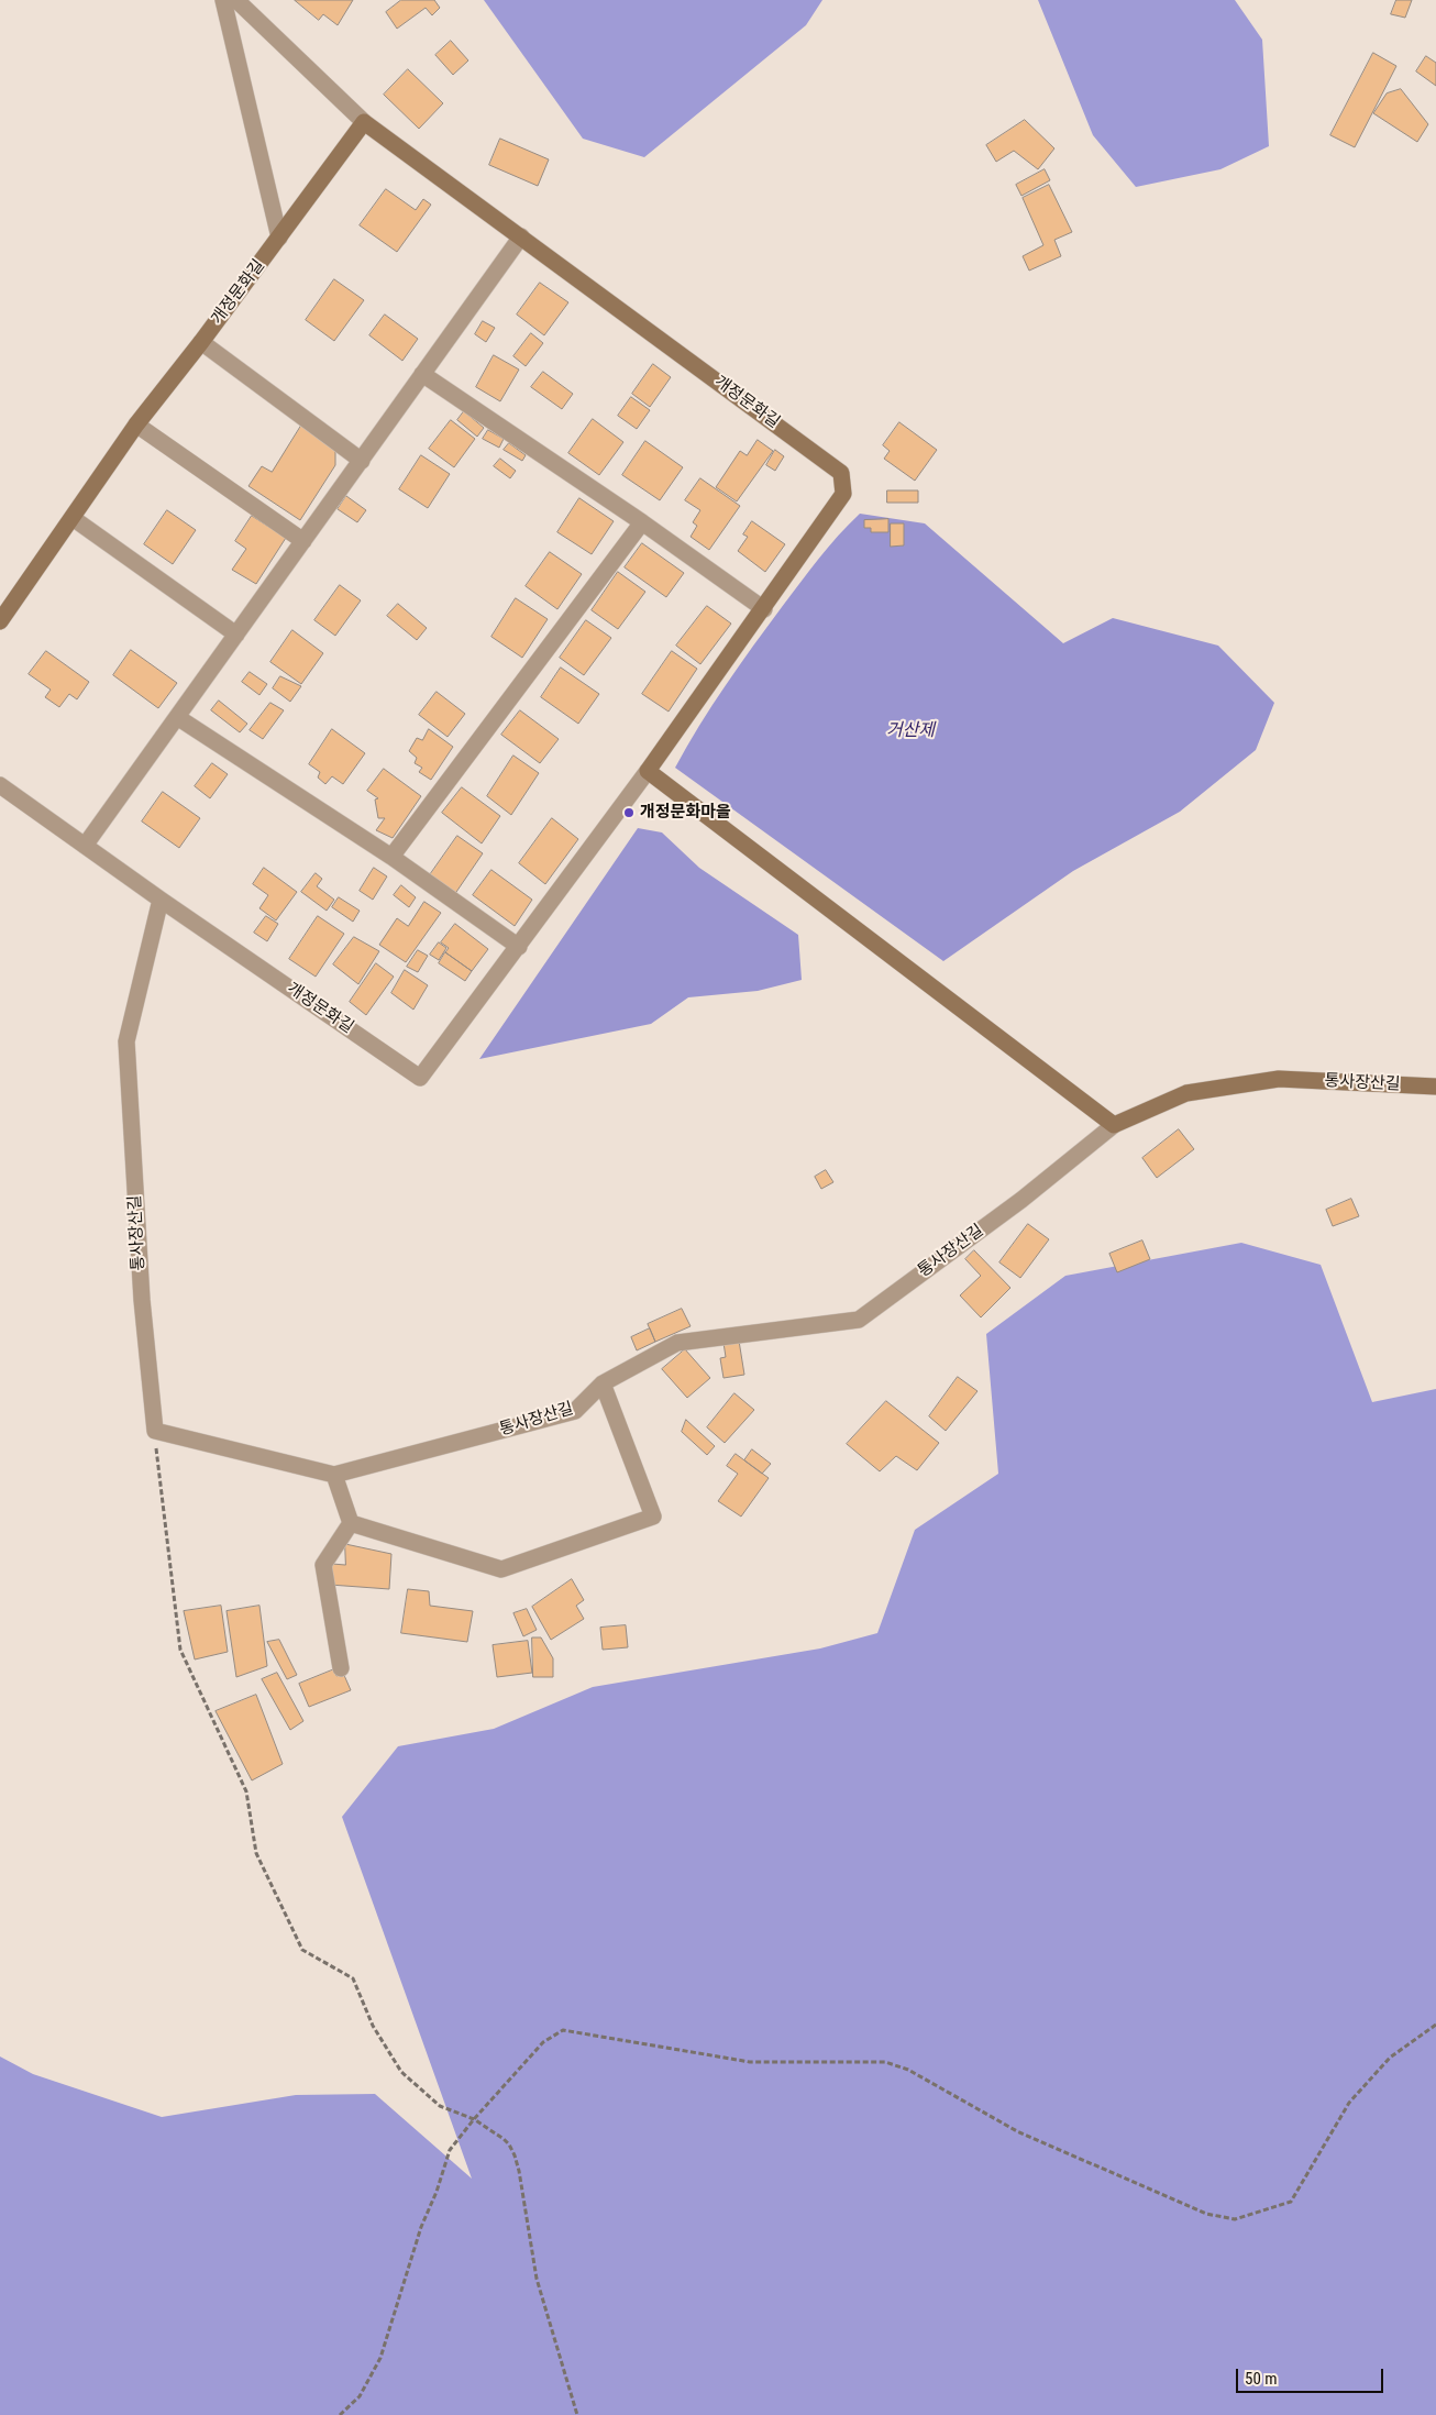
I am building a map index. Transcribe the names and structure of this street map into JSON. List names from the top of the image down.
{
  "streets": {
    "street": ["개정문화길", "통사장산길"]
  },
  "crossings": [
    ["개정문화길", "통사장산길"]
  ],
  "water": ["거산제"],
  "places": ["개정문화마을"],
  "scale_bar": "50 m"
}
